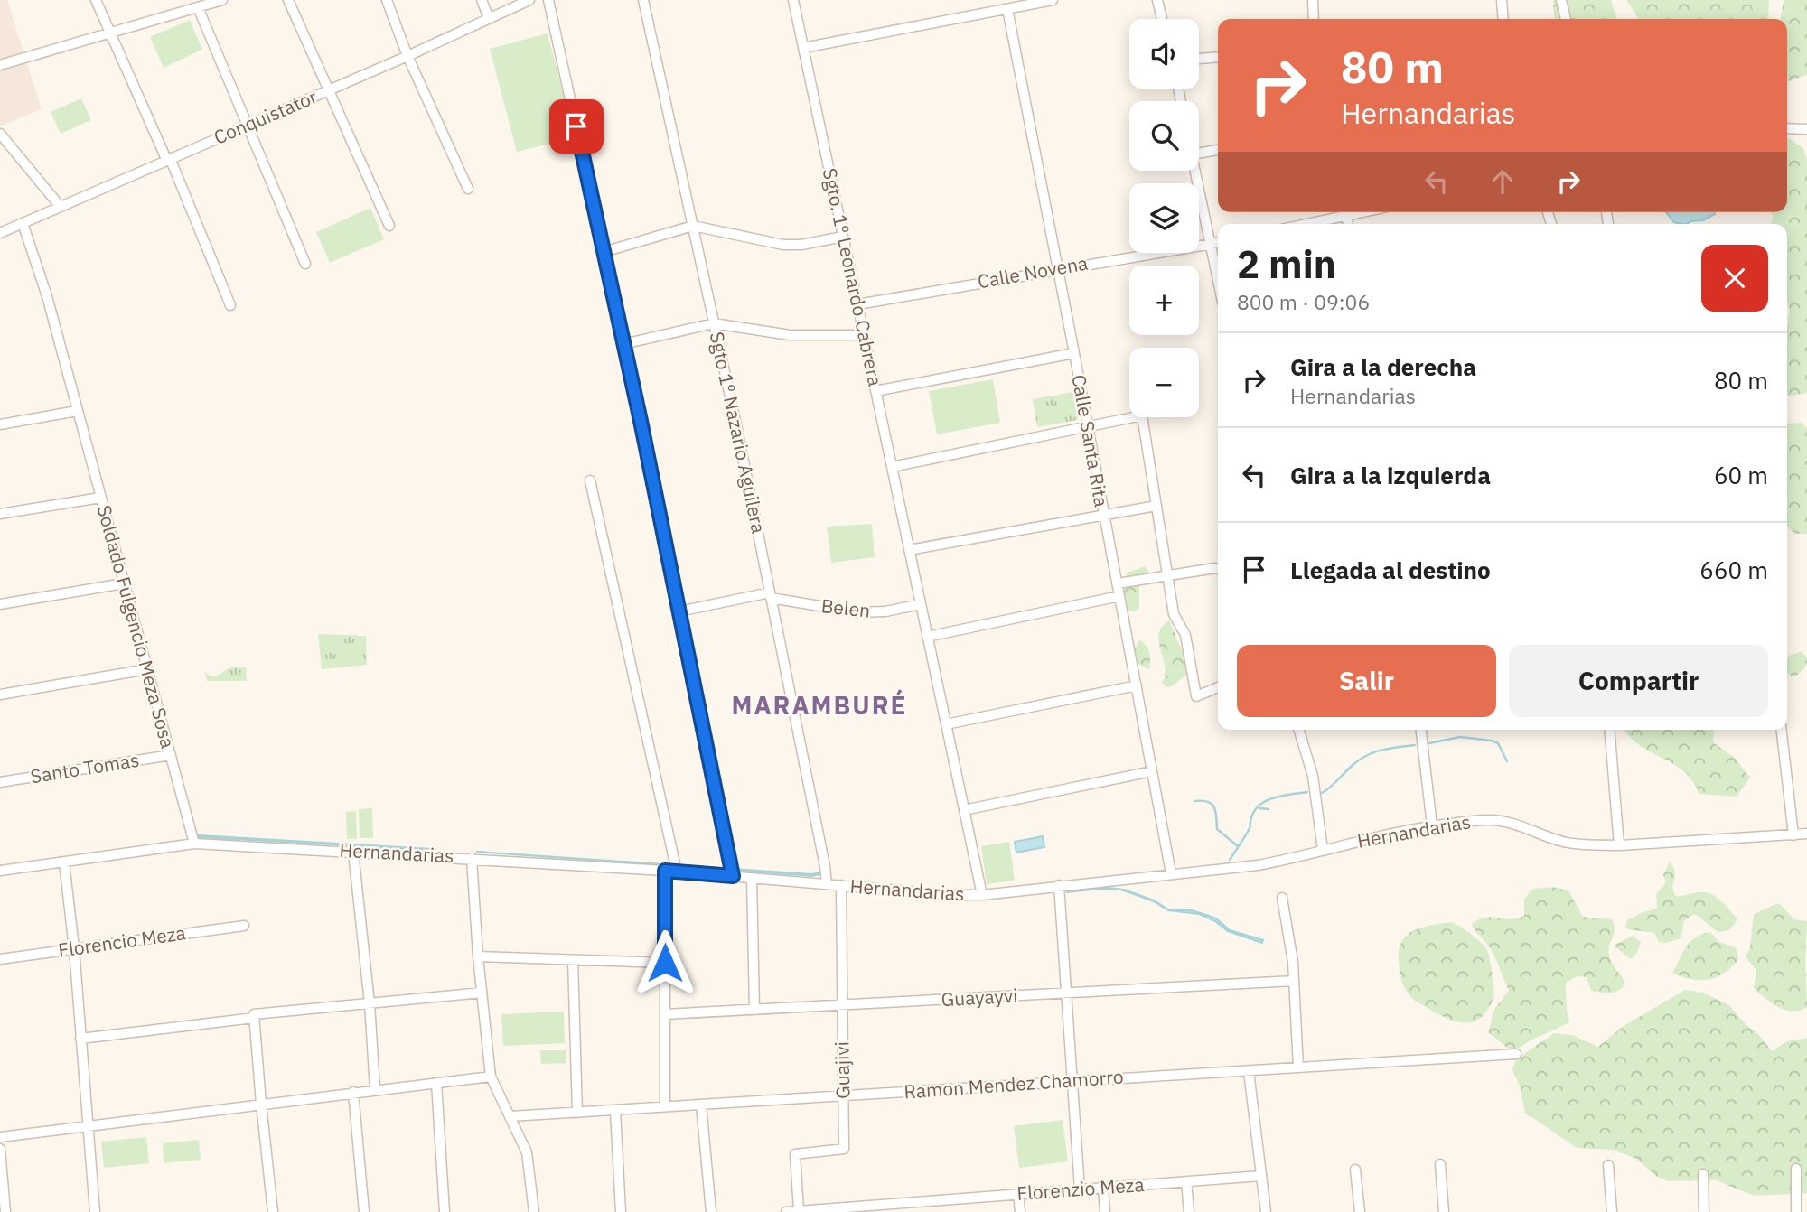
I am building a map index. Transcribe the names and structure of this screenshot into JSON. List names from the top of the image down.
{
  "streets": {
    "street": [
      "Conquistator",
      "Calle Novena",
      "Sgto. 1º Leonardo Cabrera",
      "Sgto 1º Nazario Aguilera",
      "Calle Santa Rita",
      "Belen",
      "Soldado Fulgencio Meza Sosa",
      "Santo Tomas",
      "Hernandarias",
      "Florencio Meza",
      "Guayayvi",
      "Guajivi",
      "Ramon Mendez Chamorro",
      "Florenzio Meza"
    ]
  },
  "crossings": [
    ["Conquistator", "Soldado Fulgencio Meza Sosa"],
    ["Calle Novena", "Sgto. 1º Leonardo Cabrera"],
    ["Calle Novena", "Calle Santa Rita"],
    ["Sgto. 1º Leonardo Cabrera", "Belen"],
    ["Sgto. 1º Leonardo Cabrera", "Hernandarias"],
    ["Sgto 1º Nazario Aguilera", "Belen"],
    ["Sgto 1º Nazario Aguilera", "Hernandarias"],
    ["Calle Santa Rita", "Hernandarias"],
    ["Soldado Fulgencio Meza Sosa", "Santo Tomas"],
    ["Soldado Fulgencio Meza Sosa", "Hernandarias"],
    ["Hernandarias", "Guajivi"],
    ["Guayayvi", "Guajivi"],
    ["Guajivi", "Ramon Mendez Chamorro"],
    ["Guajivi", "Florenzio Meza"]
  ],
  "districts": ["MARAMBURÉ"],
  "page": {
    "map_buttons": ["+", "−"],
    "turn": ["80 m", "Hernandarias"],
    "heading": ["2 min", "800 m · 09:06"],
    "list": [
      {
        "name": "Gira a la derecha",
        "note": "Hernandarias",
        "value": "80 m"
      },
      {
        "name": "Gira a la izquierda",
        "value": "60 m"
      },
      {
        "name": "Llegada al destino",
        "value": "660 m"
      }
    ],
    "buttons": ["Salir", "Compartir"]
  }
}
